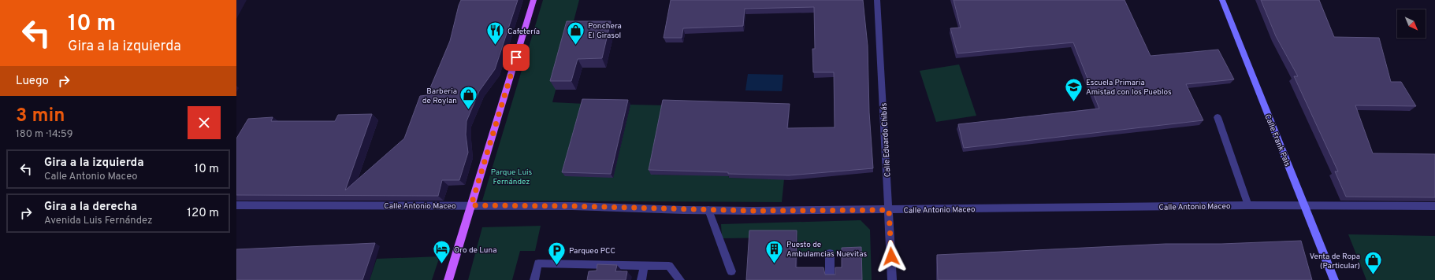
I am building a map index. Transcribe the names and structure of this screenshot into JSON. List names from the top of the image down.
{
  "streets": {
    "main road": ["Calle Frank Pais"],
    "street": ["Calle Eduardo Chibás", "Calle Antonio Maceo"]
  },
  "crossings": [
    ["Calle Eduardo Chibás", "Calle Antonio Maceo"],
    ["Calle Frank Pais", "Calle Antonio Maceo"]
  ],
  "parks": ["Parque Luis Fernández"],
  "places": {
    "shop": ["Ponchera El Girasol", "Barberia de Roylan", "Venta de Ropa (Particular)"],
    "restaurant": ["Cafetería"],
    "school or university": ["Escuela Primaria Amistad con los Pueblos"],
    "building": ["Puesto de Ambulamcias Nuevitas"],
    "hotel": ["Oro de Luna"],
    "parking": ["Parqueo PCC"]
  },
  "north": "bottom right",
  "page": {
    "turn": ["10 m", "Gira a la izquierda"],
    "then": "Luego",
    "heading": ["3 min", "180 m · 14:59"],
    "list": [
      {
        "name": "Gira a la izquierda",
        "note": "Calle Antonio Maceo",
        "value": "10 m"
      },
      {
        "name": "Gira a la derecha",
        "note": "Avenida Luis Fernández",
        "value": "120 m"
      }
    ]
  }
}
